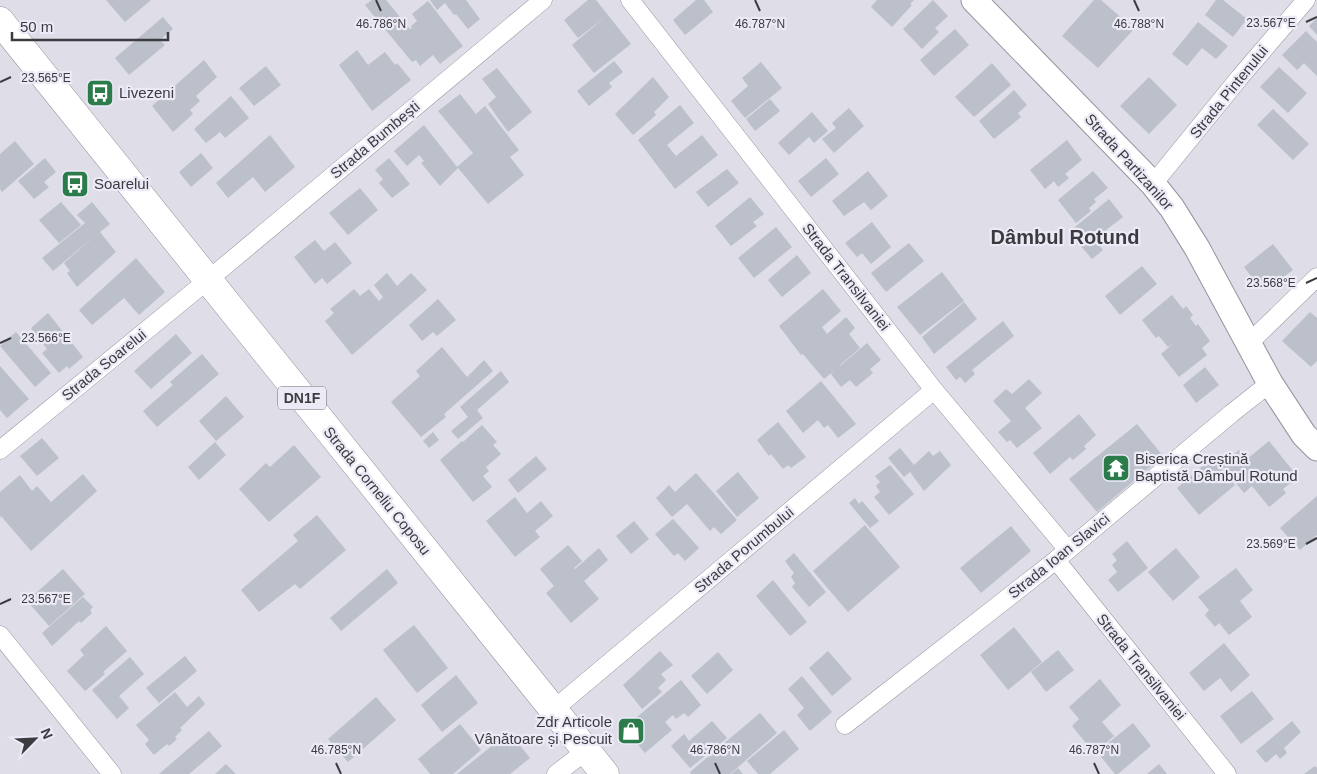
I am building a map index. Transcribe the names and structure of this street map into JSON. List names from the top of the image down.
{
  "streets": {
    "main road": ["DN1F", "Strada Corneliu Coposu"],
    "street": [
      "Strada Pintenului",
      "Strada Bumbești",
      "Strada Partizanilor",
      "Strada Transilvaniei",
      "Strada Soarelui",
      "Strada Porumbului",
      "Strada Ioan Slavici"
    ]
  },
  "crossings": [
    ["Strada Pintenului", "Strada Partizanilor"],
    ["Strada Bumbești", "Strada Soarelui"],
    ["Strada Bumbești", "Strada Corneliu Coposu"],
    ["Strada Partizanilor", "Strada Ioan Slavici"],
    ["Strada Transilvaniei", "Strada Porumbului"],
    ["Strada Transilvaniei", "Strada Ioan Slavici"],
    ["Strada Soarelui", "Strada Corneliu Coposu"],
    ["Strada Corneliu Coposu", "Strada Porumbului"]
  ],
  "districts": ["Dâmbul Rotund"],
  "places": {
    "bus stop": ["Livezeni", "Soarelui"],
    "temple": ["Biserica Creștină Baptistă Dâmbul Rotund"],
    "shop": ["Zdr Articole Vânătoare și Pescuit"]
  },
  "scale_bar": "50 m",
  "north": "top right",
  "coordinates": [
    "23.567°E",
    "46.786°N",
    "46.787°N",
    "46.788°N",
    "23.565°E",
    "23.568°E",
    "23.566°E",
    "23.569°E",
    "46.785°N"
  ]
}
